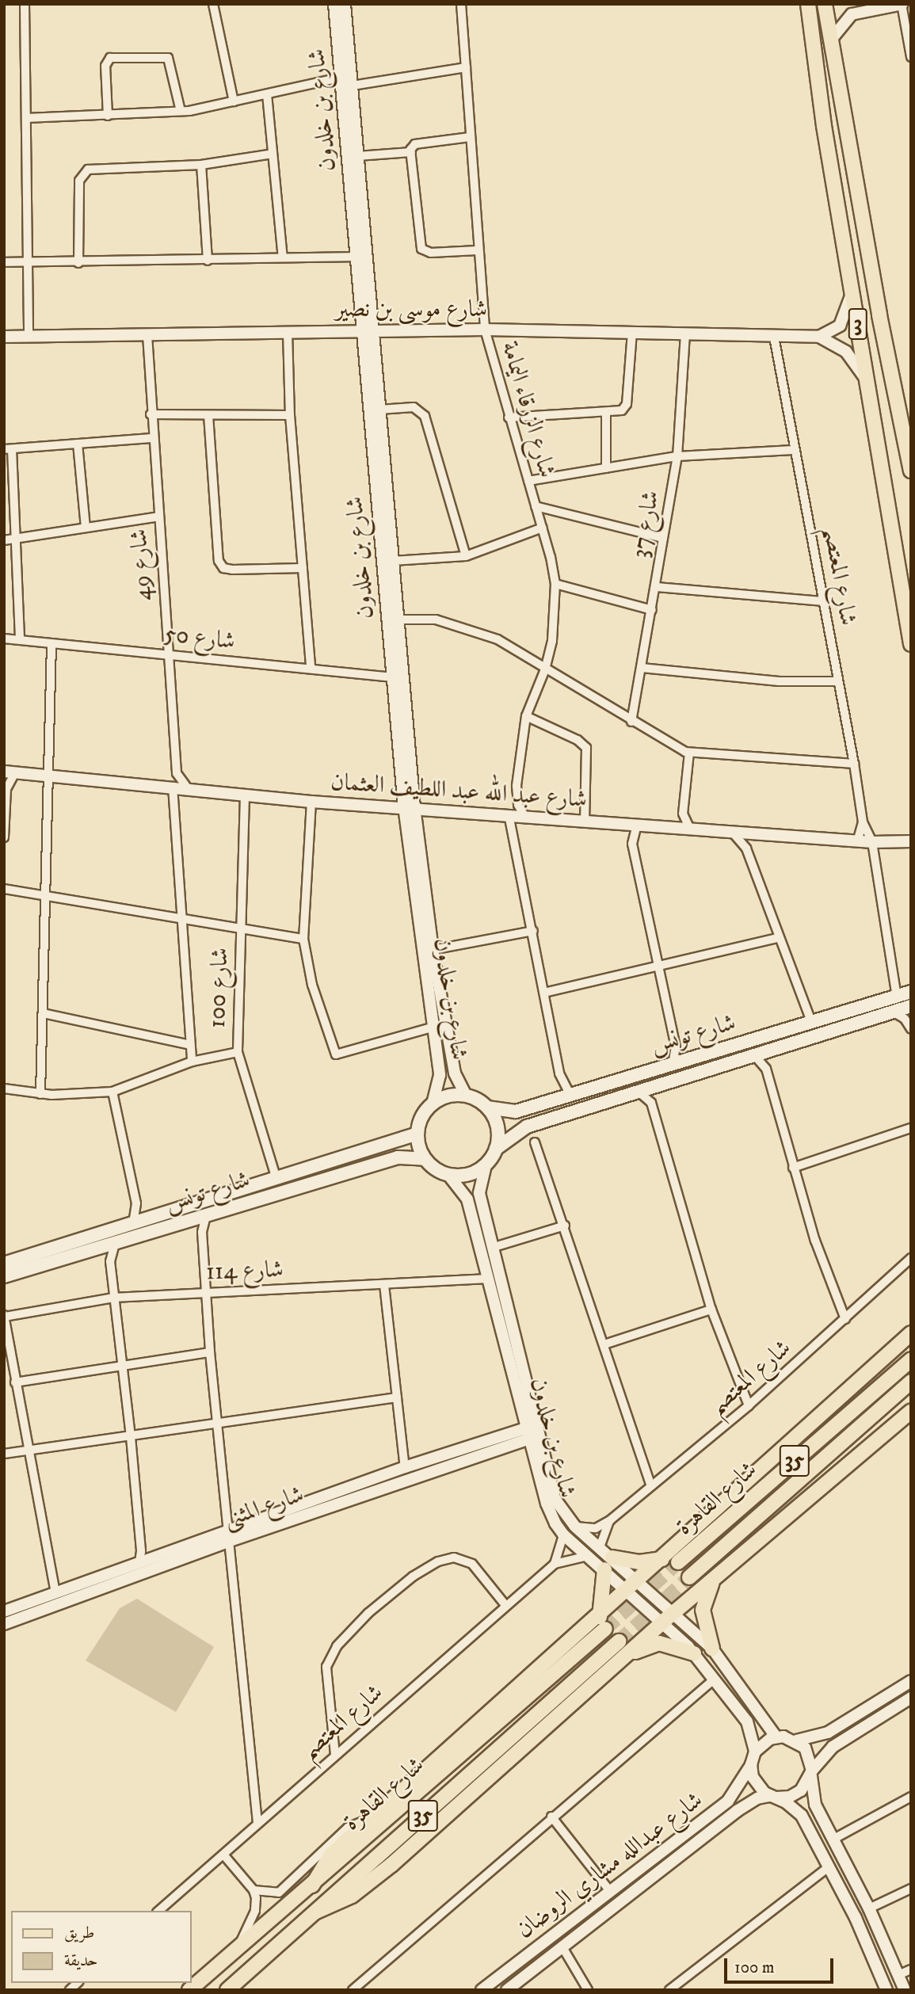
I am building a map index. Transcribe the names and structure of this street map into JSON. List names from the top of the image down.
{
  "streets": {
    "main road": [
      "3",
      "شارع تونس",
      "35",
      "شارع القاهرة"
    ],
    "street": [
      "شارع بن خلدون",
      "شارع موسى بن نصير",
      "شارع الزرقاء اليمامة",
      "شارع 37",
      "شارع 49",
      "شارع المعتصم",
      "شارع 50",
      "شارع عبد الله عبد اللطيف العثمان",
      "شارع 100",
      "شارع 114",
      "شارع المثنى",
      "شارع عبدالله مشاري الروضان"
    ]
  },
  "crossings": [
    ["شارع بن خلدون", "شارع موسى بن نصير"],
    ["شارع بن خلدون", "شارع المعتصم"],
    ["شارع بن خلدون", "شارع 50"],
    ["شارع بن خلدون", "شارع عبد الله عبد اللطيف العثمان"],
    ["شارع بن خلدون", "شارع تونس"],
    ["شارع بن خلدون", "شارع 114"],
    ["شارع بن خلدون", "شارع المثنى"],
    ["شارع موسى بن نصير", "3"],
    ["شارع موسى بن نصير", "شارع الزرقاء اليمامة"],
    ["شارع موسى بن نصير", "شارع 37"],
    ["شارع موسى بن نصير", "شارع 49"],
    ["شارع موسى بن نصير", "شارع المعتصم"],
    ["شارع الزرقاء اليمامة", "شارع عبد الله عبد اللطيف العثمان"],
    ["شارع 49", "شارع 50"],
    ["شارع 49", "شارع عبد الله عبد اللطيف العثمان"],
    ["شارع المعتصم", "شارع عبد الله عبد اللطيف العثمان"],
    ["شارع المعتصم", "شارع تونس"],
    ["شارع عبد الله عبد اللطيف العثمان", "شارع 100"],
    ["شارع 100", "شارع تونس"]
  ],
  "legend": ["طريق", "حديقة"],
  "scale_bar": "100 m"
}
